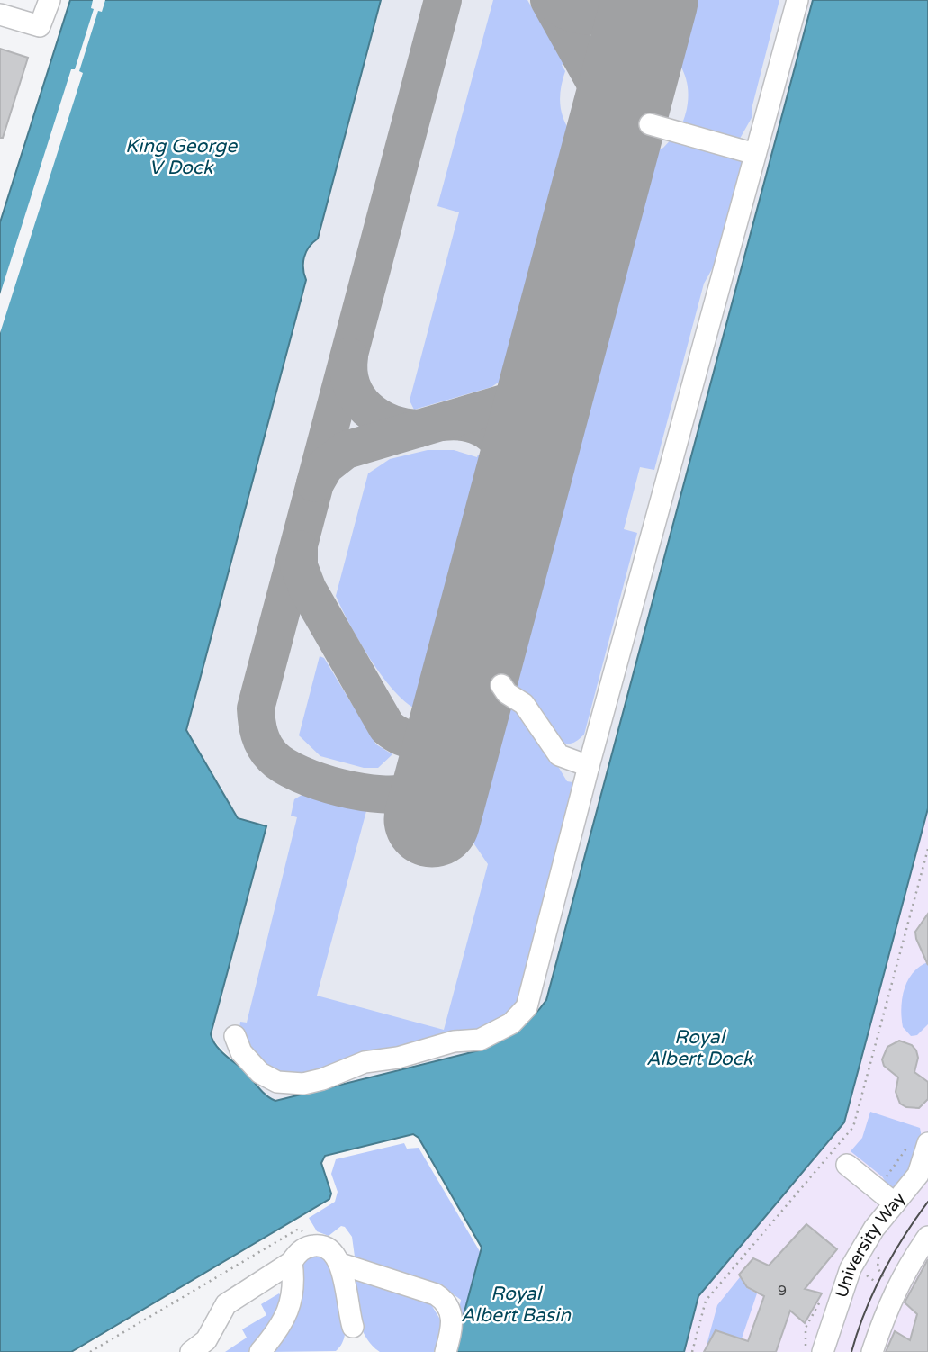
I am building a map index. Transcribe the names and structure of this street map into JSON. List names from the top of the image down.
{
  "streets": {
    "street": ["University Way"]
  },
  "water": ["King George V Dock", "Royal Albert Dock", "Royal Albert Basin"],
  "house_numbers": ["9"]
}
